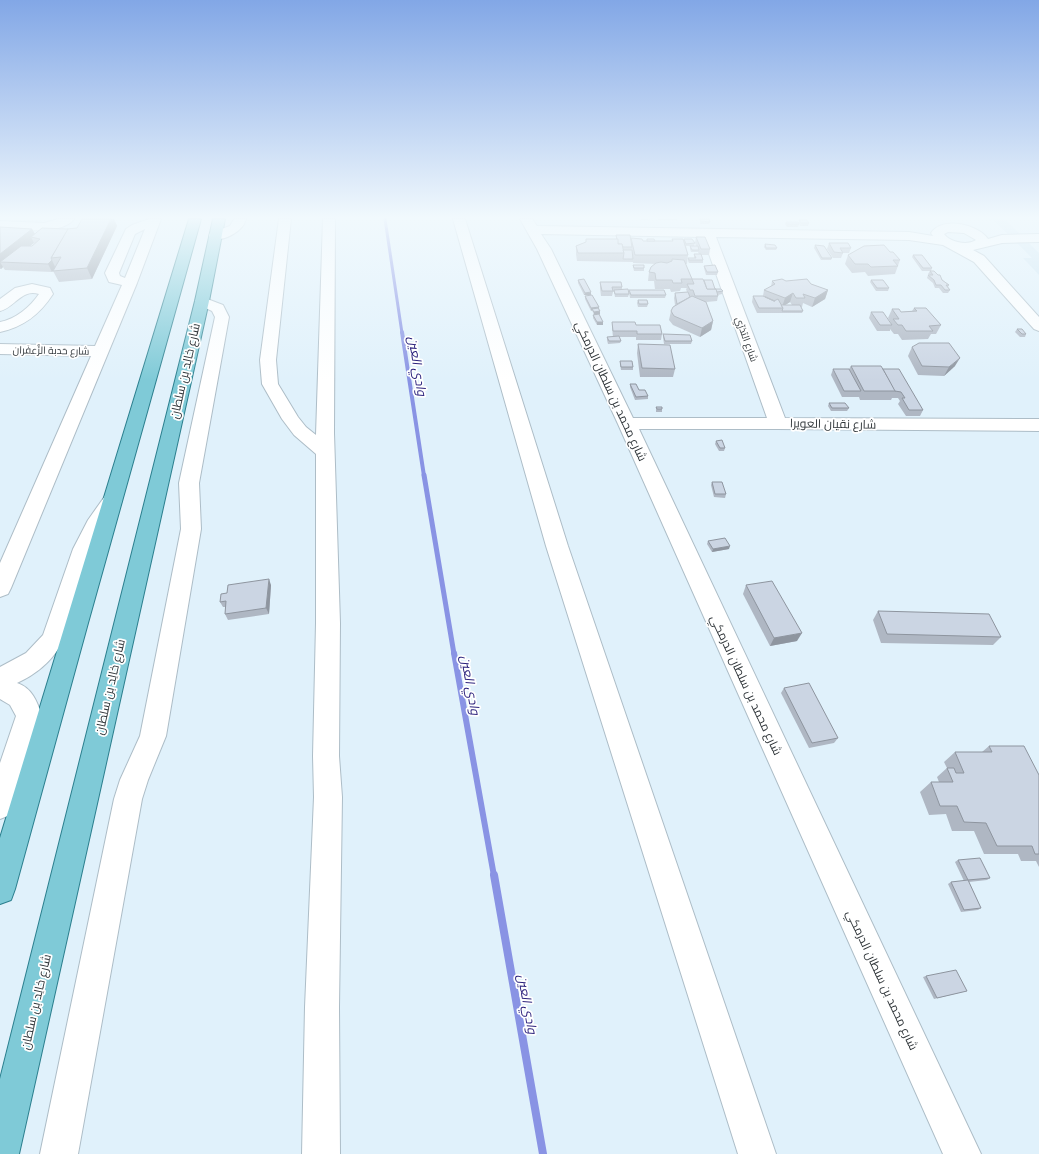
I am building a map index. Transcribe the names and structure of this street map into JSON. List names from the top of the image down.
{
  "streets": {
    "main road": ["شارع خالِد بن سلطان"],
    "street": [
      "شارع التذرّي",
      "شارع حَدبة الزَّعفَران",
      "شارع محمد بن سلطان الدرمكي",
      "شارع نقيان العويرا"
    ]
  },
  "crossings": [
    ["شارع التذرّي", "شارع نقيان العويرا"],
    ["شارع محمد بن سلطان الدرمكي", "شارع نقيان العويرا"]
  ],
  "water": ["وادي العين"]
}
